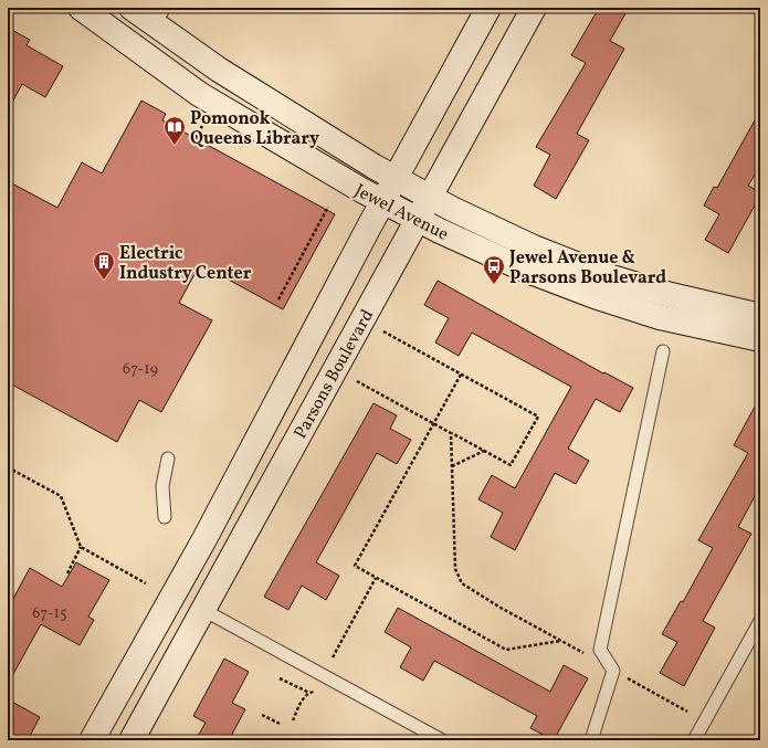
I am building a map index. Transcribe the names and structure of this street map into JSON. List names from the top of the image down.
{
  "streets": {
    "street": ["Jewel Avenue", "Parsons Boulevard"]
  },
  "crossings": [
    ["Jewel Avenue", "Parsons Boulevard"]
  ],
  "places": {
    "library": ["Pomonok Queens Library"],
    "building": ["Electric Industry Center"],
    "bus stop": ["Jewel Avenue & Parsons Boulevard"]
  },
  "house_numbers": ["67-19", "67-15"]
}
